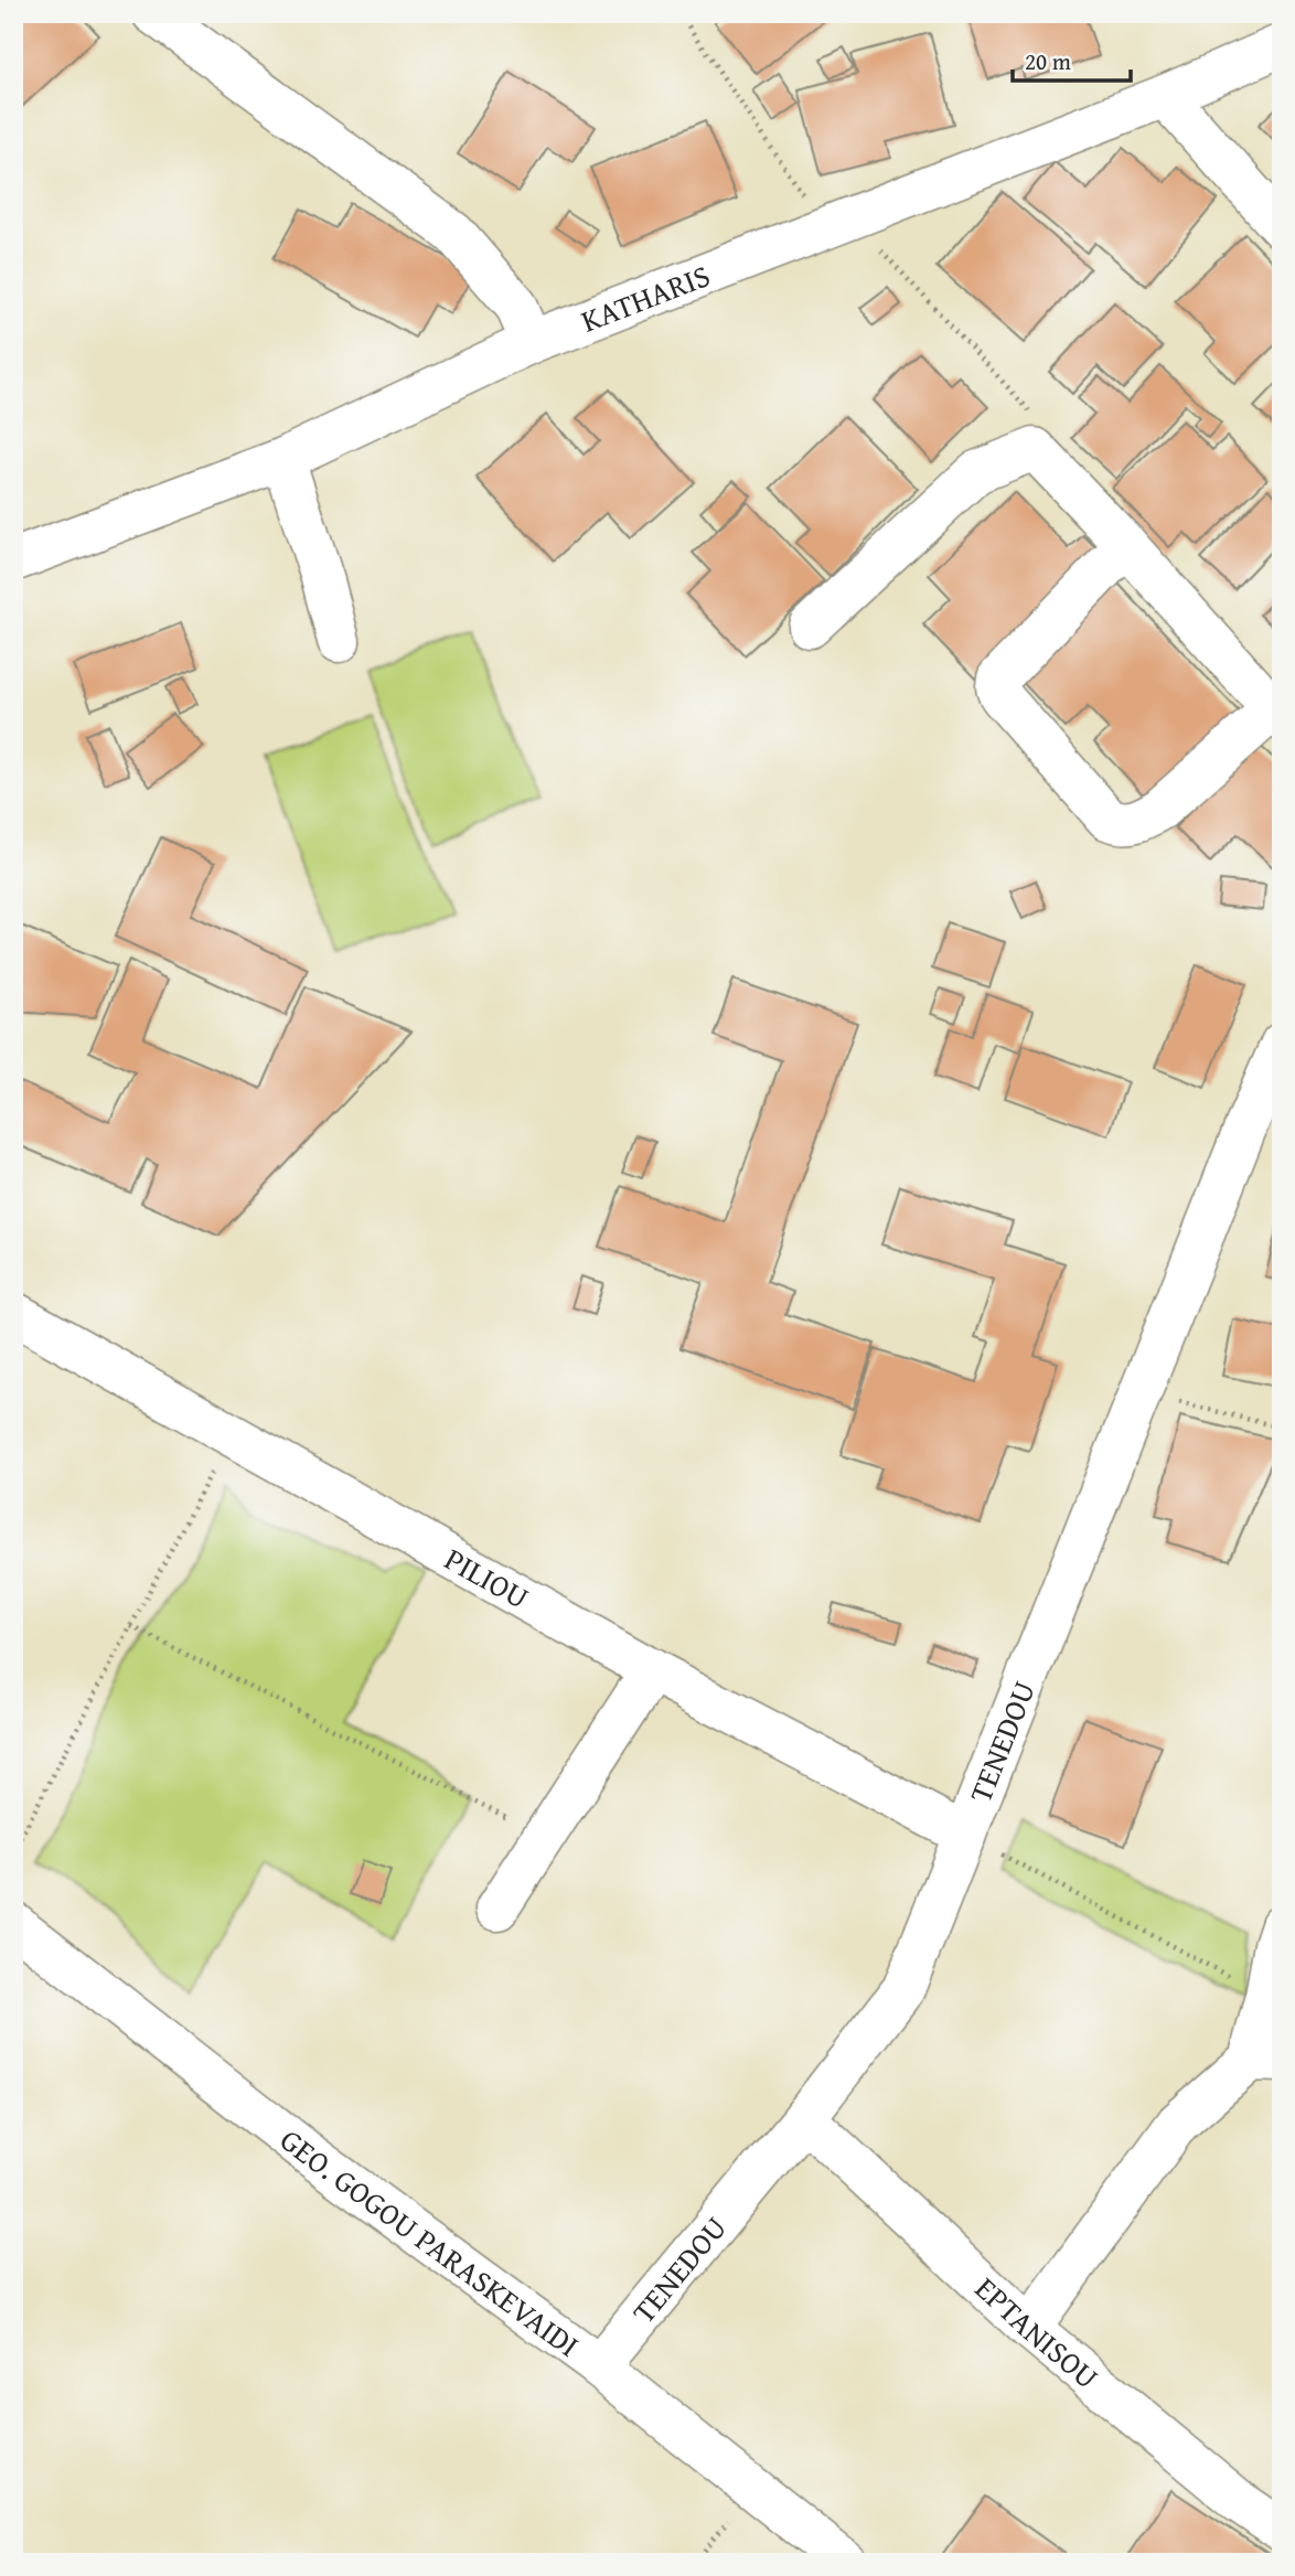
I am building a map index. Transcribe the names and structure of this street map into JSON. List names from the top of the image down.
{
  "streets": {
    "street": [
      "KATHARIS",
      "PILIOU",
      "TENEDOU",
      "GEO. GOGOU PARASKEVAIDI",
      "EPTANISOU"
    ]
  },
  "crossings": [
    ["PILIOU", "TENEDOU"],
    ["TENEDOU", "GEO. GOGOU PARASKEVAIDI"],
    ["TENEDOU", "EPTANISOU"]
  ],
  "scale_bar": "20 m"
}
